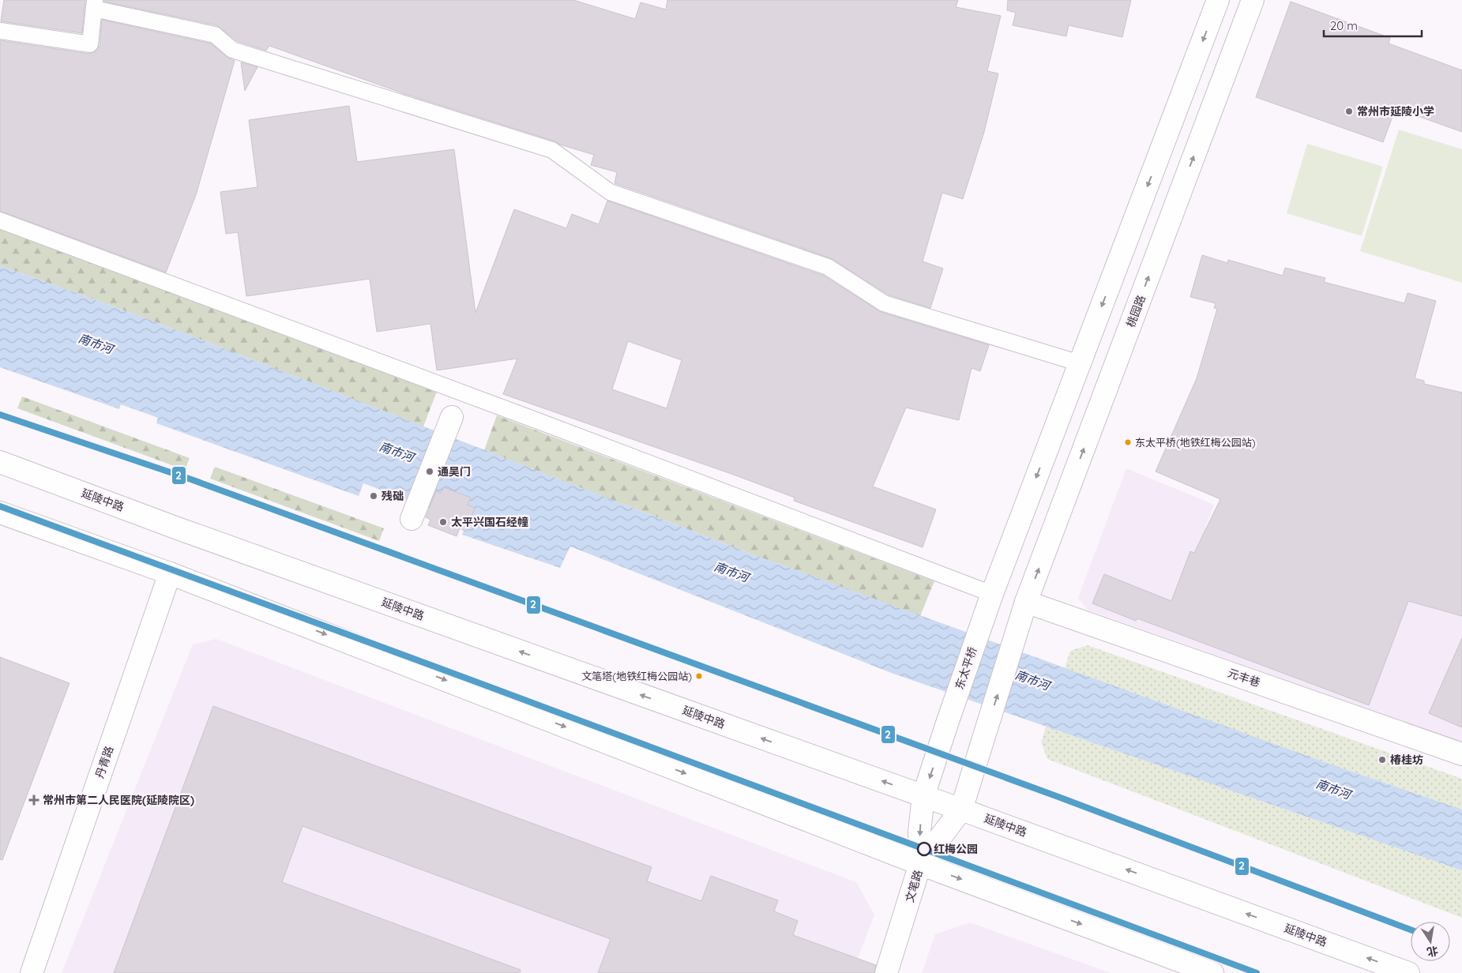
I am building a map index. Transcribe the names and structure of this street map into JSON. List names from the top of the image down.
{
  "streets": {
    "main road": [
      "桃园路",
      "延陵中路",
      "东太平桥",
      "元丰巷",
      "丹青路",
      "文笔路"
    ]
  },
  "crossings": [
    ["桃园路", "延陵中路"],
    ["桃园路", "元丰巷"],
    ["桃园路", "文笔路"],
    ["延陵中路", "东太平桥"],
    ["延陵中路", "文笔路"],
    ["东太平桥", "文笔路"]
  ],
  "one_way": ["桃园路", "东太平桥"],
  "water": ["南市河"],
  "places": {
    "other": [
      "常州市延陵小学",
      "东太平桥(地铁红梅公园站)",
      "通吴门",
      "残础",
      "太平兴国石经幢",
      "文笔塔(地铁红梅公园站)",
      "椿桂坊",
      "红梅公园"
    ],
    "health": ["常州市第二人民医院(延陵院区)"]
  },
  "lines": ["transit line 2"],
  "scale_bar": "20 m",
  "north": "bottom"
}
